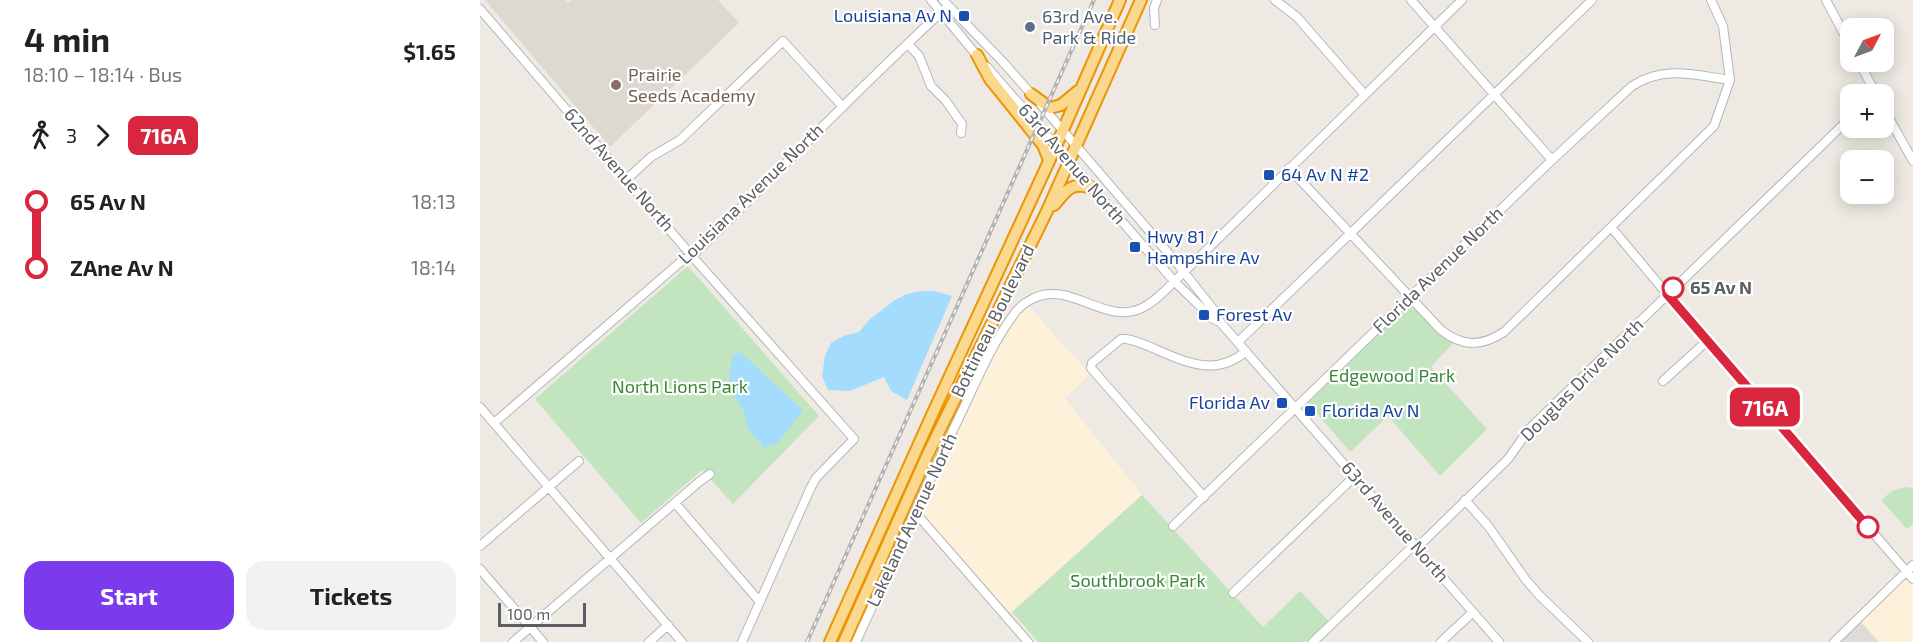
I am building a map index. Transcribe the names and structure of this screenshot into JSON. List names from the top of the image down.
{
  "streets": {
    "highway": ["Bottineau Boulevard"],
    "street": [
      "63rd Avenue North",
      "62nd Avenue North",
      "Louisiana Avenue North",
      "Florida Avenue North",
      "Douglas Drive North",
      "Lakeland Avenue North"
    ]
  },
  "crossings": [
    ["63rd Avenue North", "Louisiana Avenue North"],
    ["63rd Avenue North", "Florida Avenue North"],
    ["63rd Avenue North", "Bottineau Boulevard"],
    ["63rd Avenue North", "Douglas Drive North"],
    ["63rd Avenue North", "Lakeland Avenue North"],
    ["62nd Avenue North", "Louisiana Avenue North"]
  ],
  "parks": ["Edgewood Park", "North Lions Park", "Southbrook Park"],
  "places": {
    "transit": [
      "Louisiana Av N",
      "64 Av N #2",
      "Hwy 81 / Hampshire Av",
      "Forest Av",
      "Florida Av",
      "Florida Av N"
    ],
    "other": ["63rd Ave. Park & Ride", "Prairie Seeds Academy", "65 Av N"]
  },
  "lines": ["bus line 716A"],
  "scale_bar": "100 m",
  "north": "top right",
  "page": {
    "heading": ["4 min", "18:10 – 18:14 · Bus", "$1.65"],
    "on_map": "716A",
    "map_buttons": ["+", "−"],
    "legs": ["3", "716A"],
    "list": [
      {
        "name": "65 Av N",
        "value": "18:13"
      },
      {
        "name": "ZAne Av N",
        "value": "18:14"
      }
    ],
    "buttons": ["Start", "Tickets"],
    "scale": "100 m"
  }
}
